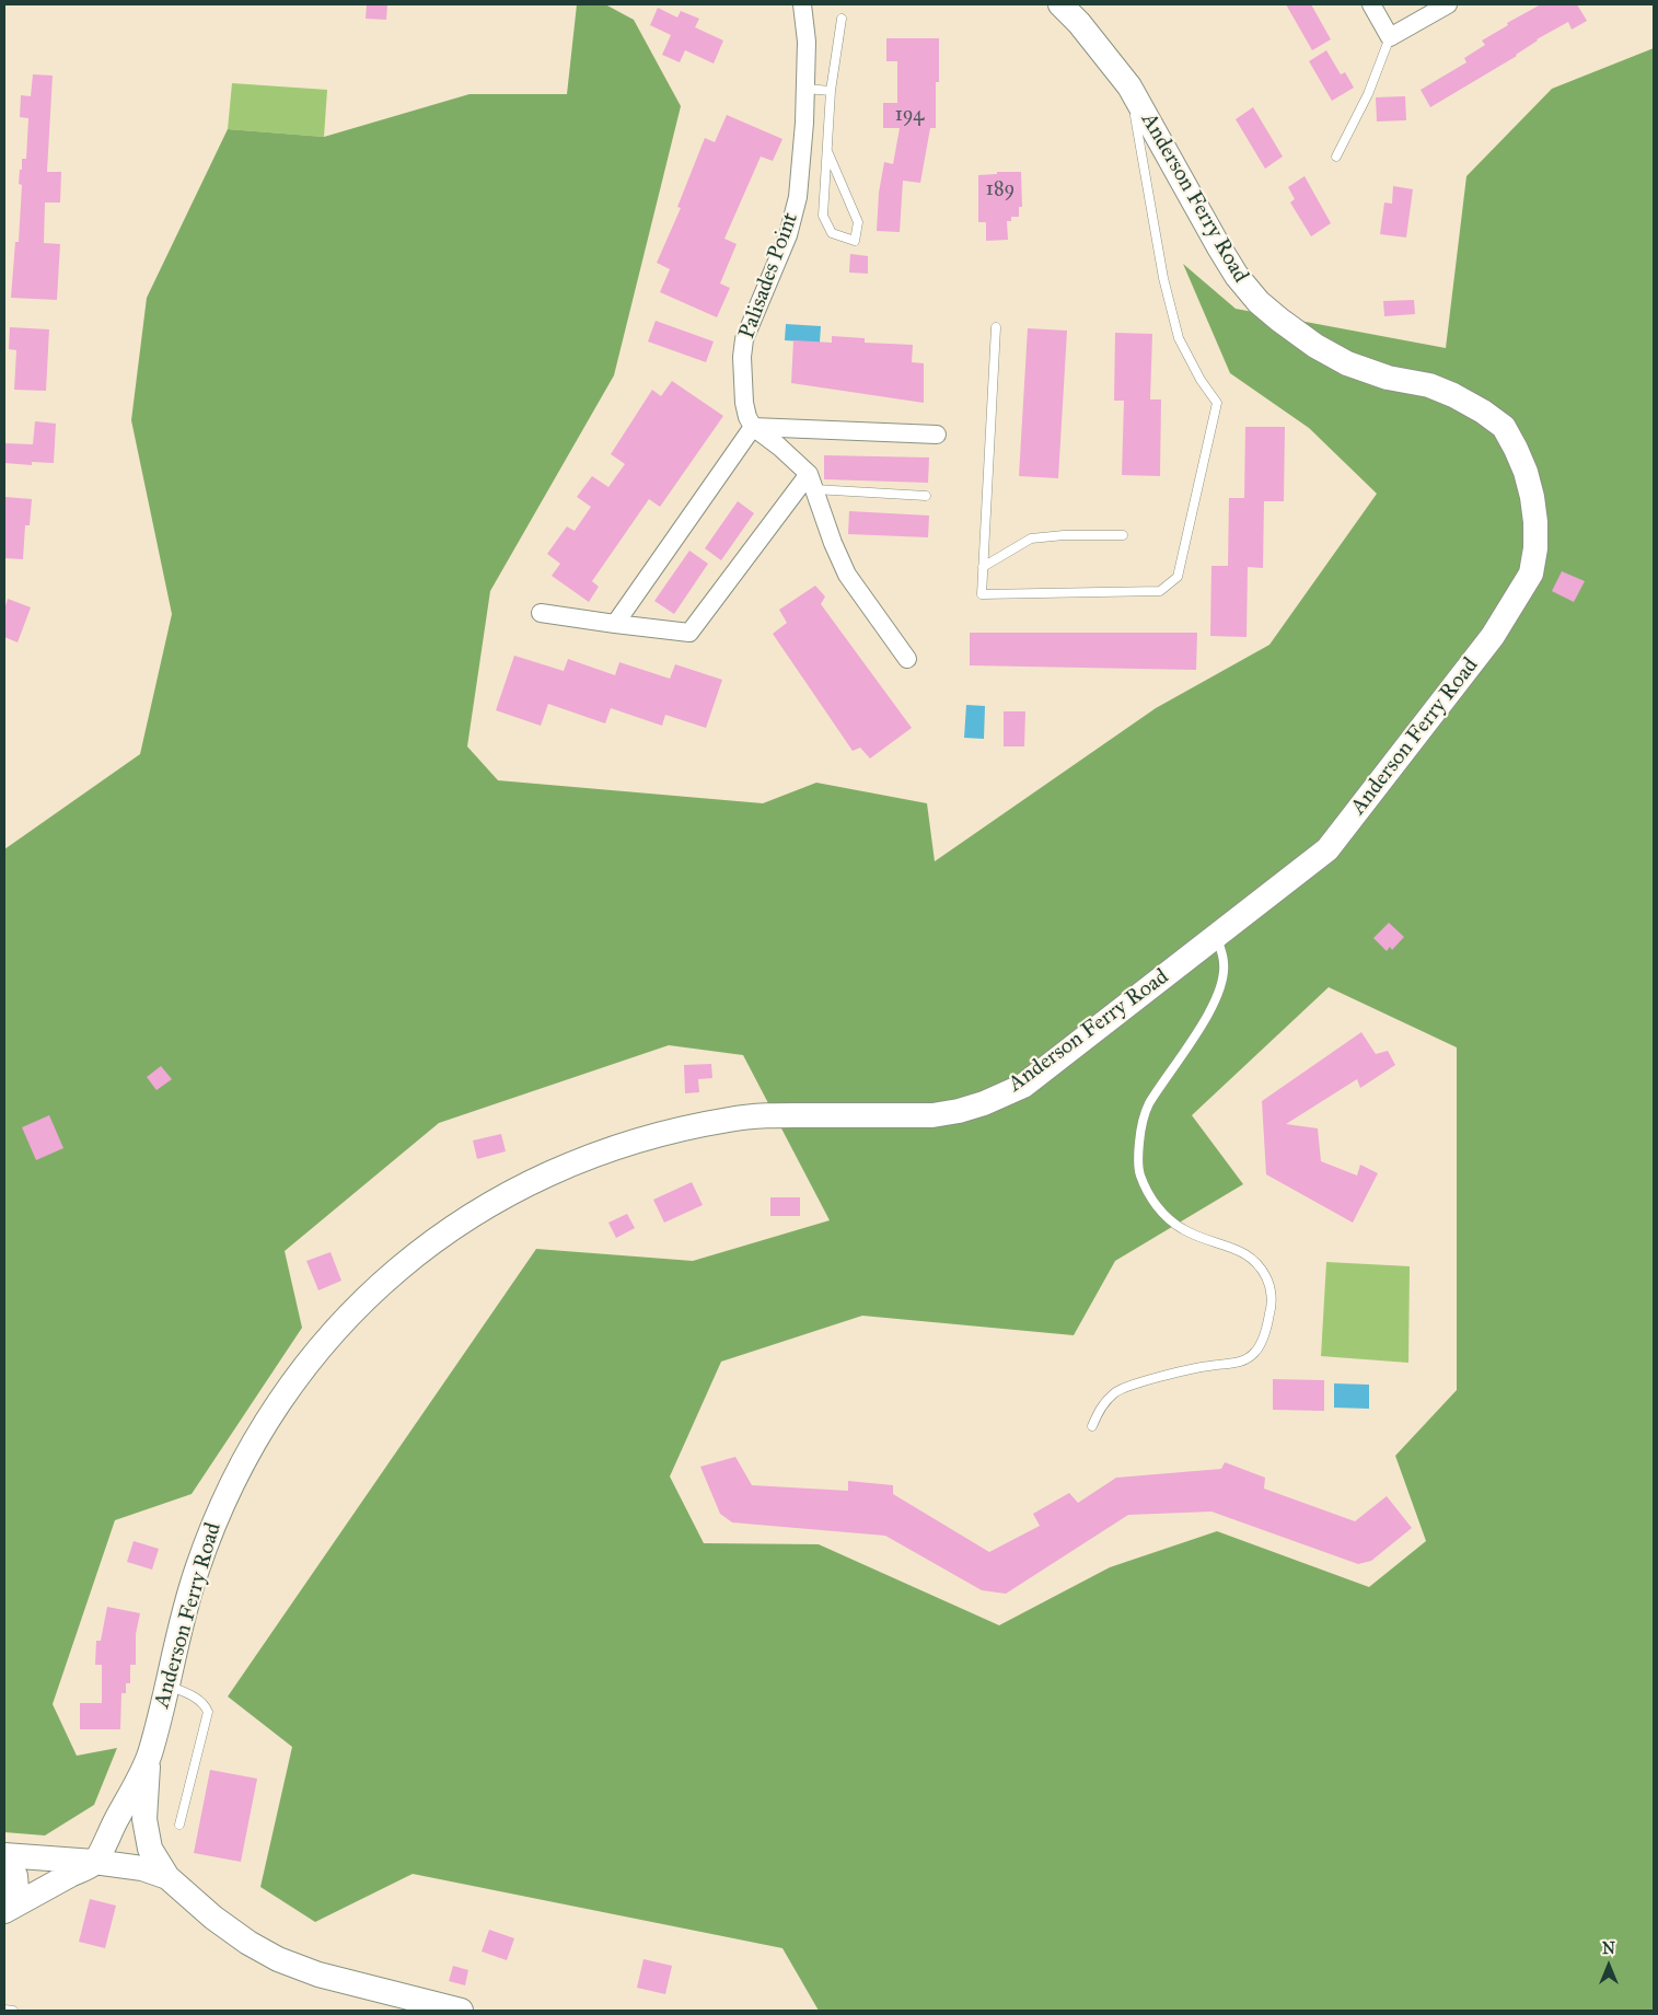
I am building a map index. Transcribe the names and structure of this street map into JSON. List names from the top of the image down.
{
  "streets": {
    "street": ["Anderson Ferry Road", "Palisades Point"]
  },
  "house_numbers": ["194", "189"],
  "north": "top"
}
